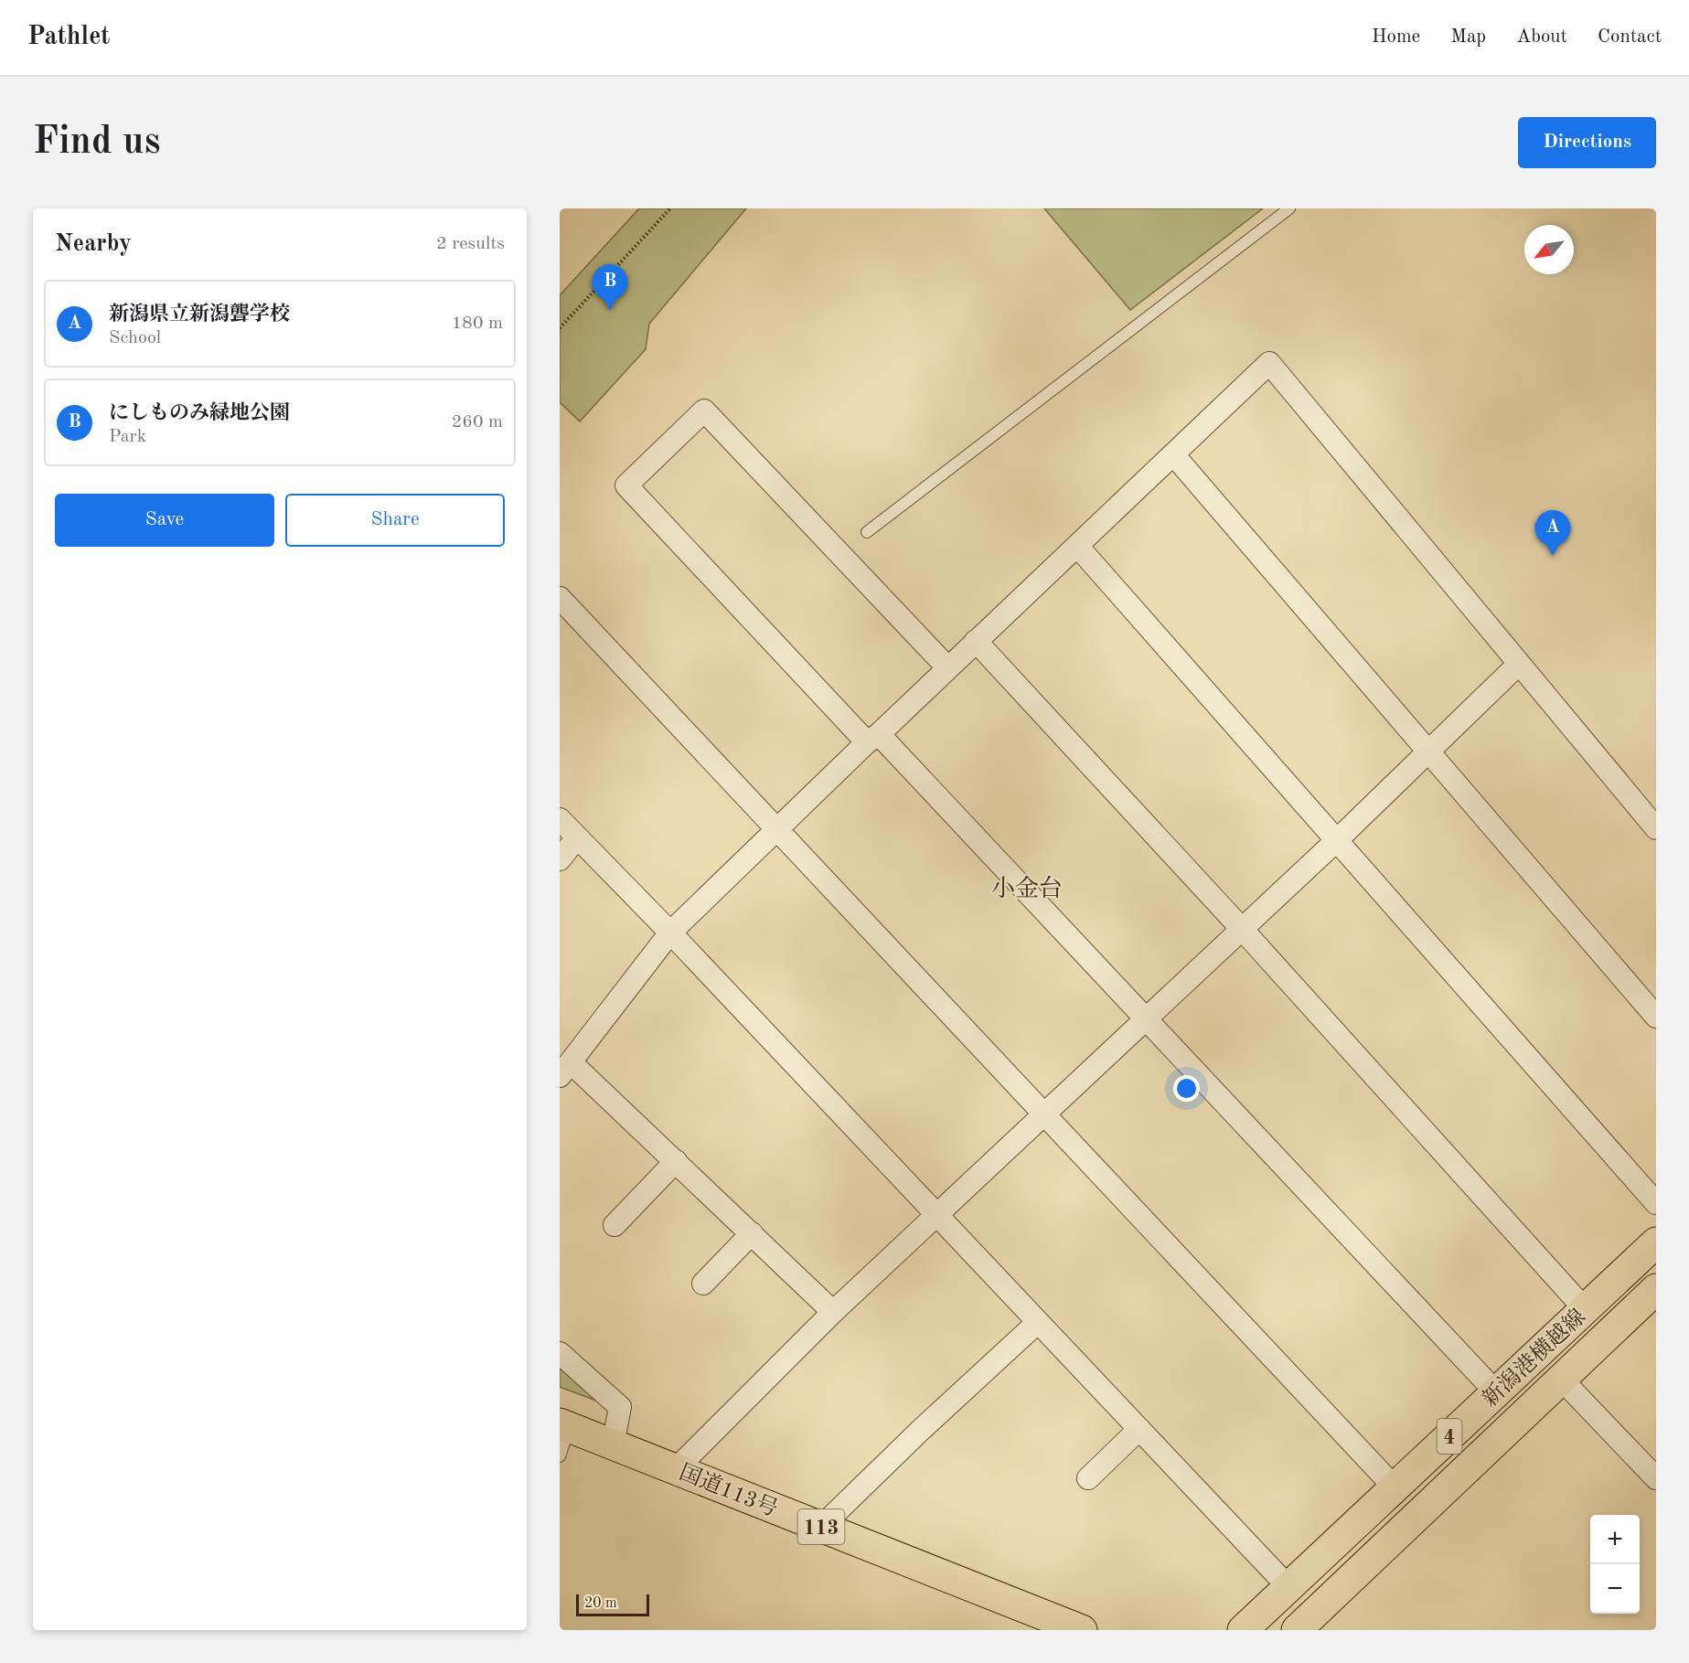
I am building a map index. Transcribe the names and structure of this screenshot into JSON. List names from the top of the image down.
{
  "streets": {
    "main road": [
      "新潟港横越線",
      "4",
      "国道113号",
      "113"
    ]
  },
  "districts": ["小金台"],
  "scale_bar": "20 m",
  "north": "bottom left",
  "page": {
    "header": "Pathlet",
    "nav": [
      "Home",
      "Map",
      "About",
      "Contact"
    ],
    "buttons": [
      "Directions",
      ["Save", "Share"]
    ],
    "title": "Find us",
    "heading": ["Nearby", "2 results"],
    "pins": ["B", "A"],
    "list": [
      {
        "mark": "A",
        "name": "新潟県立新潟聾学校",
        "note": "School",
        "value": "180 m"
      },
      {
        "mark": "B",
        "name": "にしものみ緑地公園",
        "note": "Park",
        "value": "260 m"
      }
    ],
    "map_buttons": ["+", "−"],
    "scale": "20 m"
  }
}
